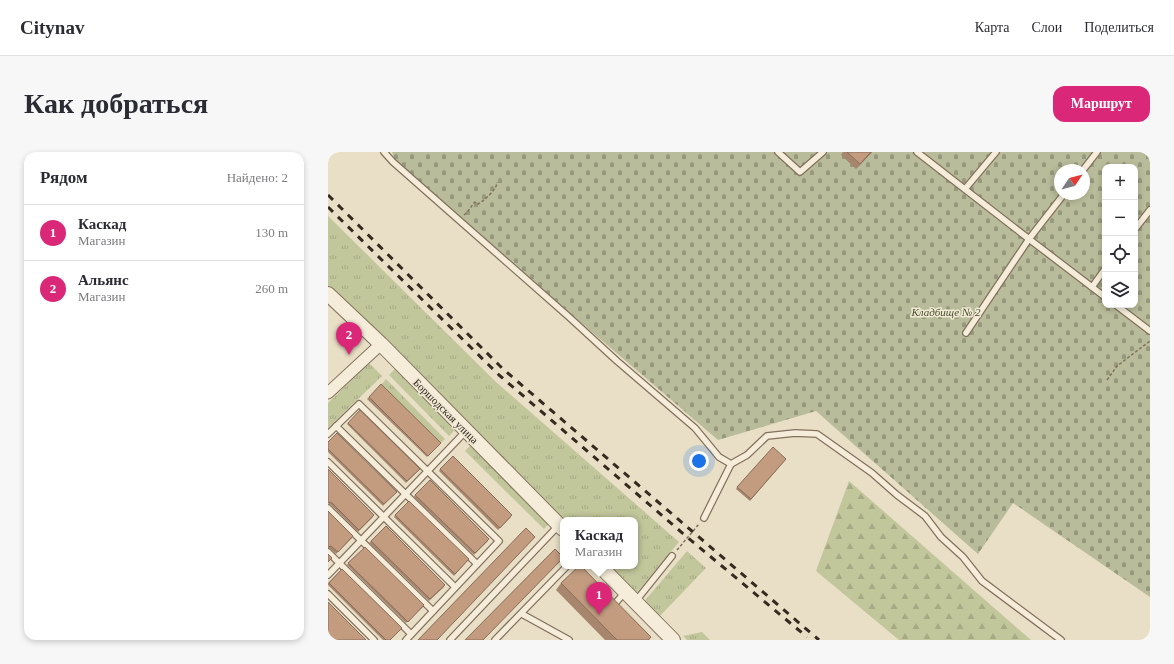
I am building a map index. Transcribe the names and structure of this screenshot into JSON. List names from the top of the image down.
{
  "streets": {
    "street": ["Боршодская улица"]
  },
  "parks": ["Кладбище № 2"],
  "north": "top right",
  "page": {
    "header": "Citynav",
    "nav": ["Карта", "Слои", "Поделиться"],
    "buttons": "Маршрут",
    "title": "Как добраться",
    "heading": ["Рядом", "Найдено: 2"],
    "map_buttons": ["+", "−"],
    "list": [
      {
        "mark": "1",
        "name": "Каскад",
        "note": "Магазин",
        "value": "130 m"
      },
      {
        "mark": "2",
        "name": "Альянс",
        "note": "Магазин",
        "value": "260 m"
      }
    ],
    "pins": ["2", "1"],
    "popup": ["Каскад", "Магазин"]
  }
}
